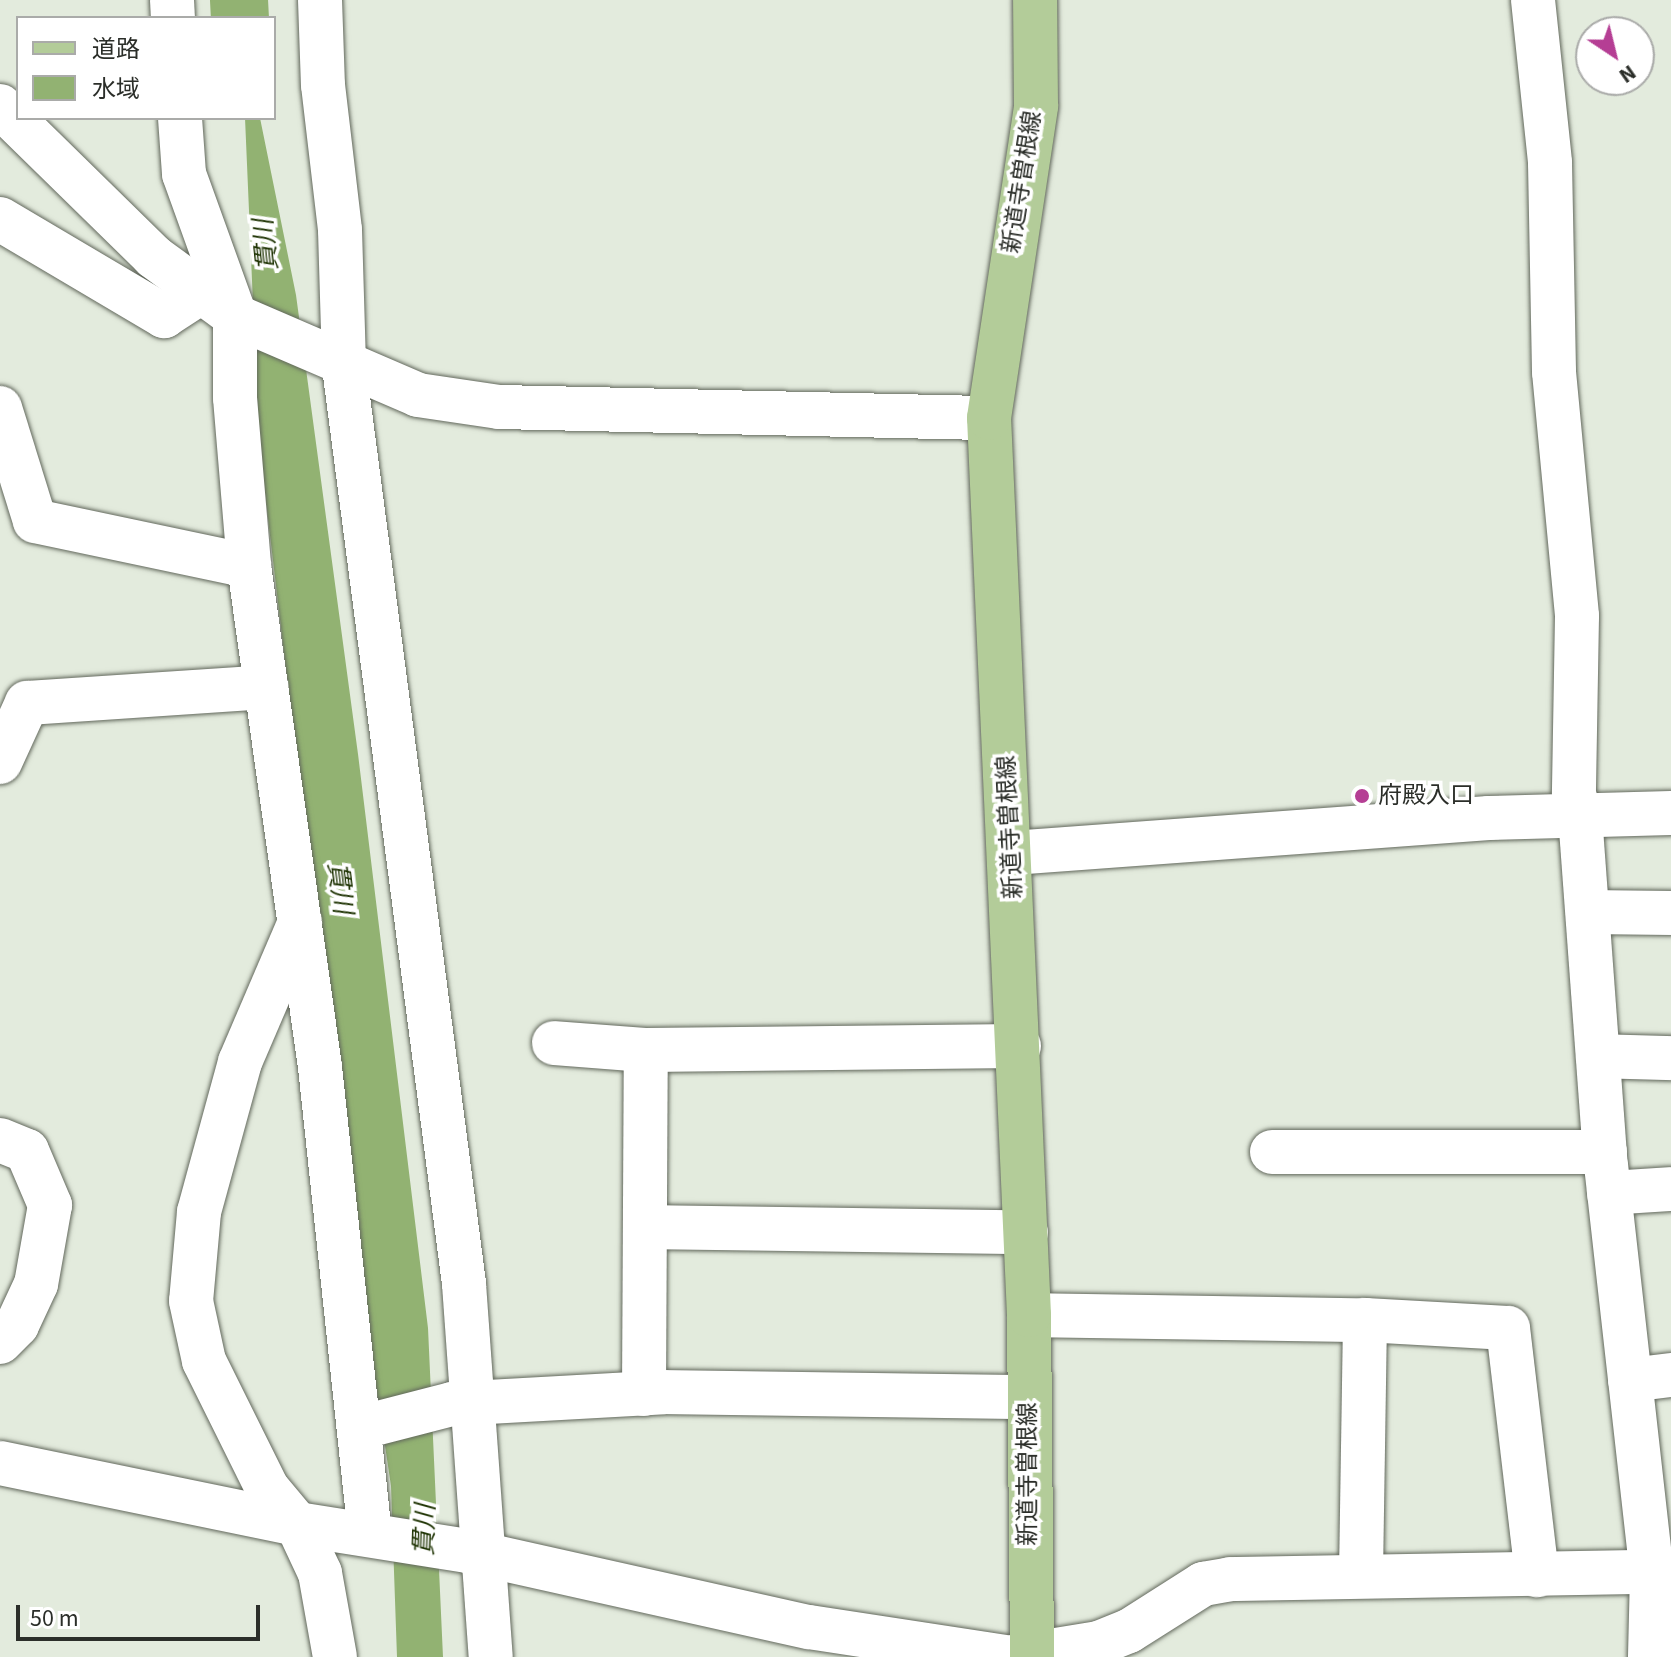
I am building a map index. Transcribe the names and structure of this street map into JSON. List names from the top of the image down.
{
  "streets": {
    "main road": ["新道寺曽根線"]
  },
  "water": ["貫川"],
  "places": ["府殿入口"],
  "legend": ["道路", "水域"],
  "scale_bar": "50 m",
  "north": "bottom right"
}
